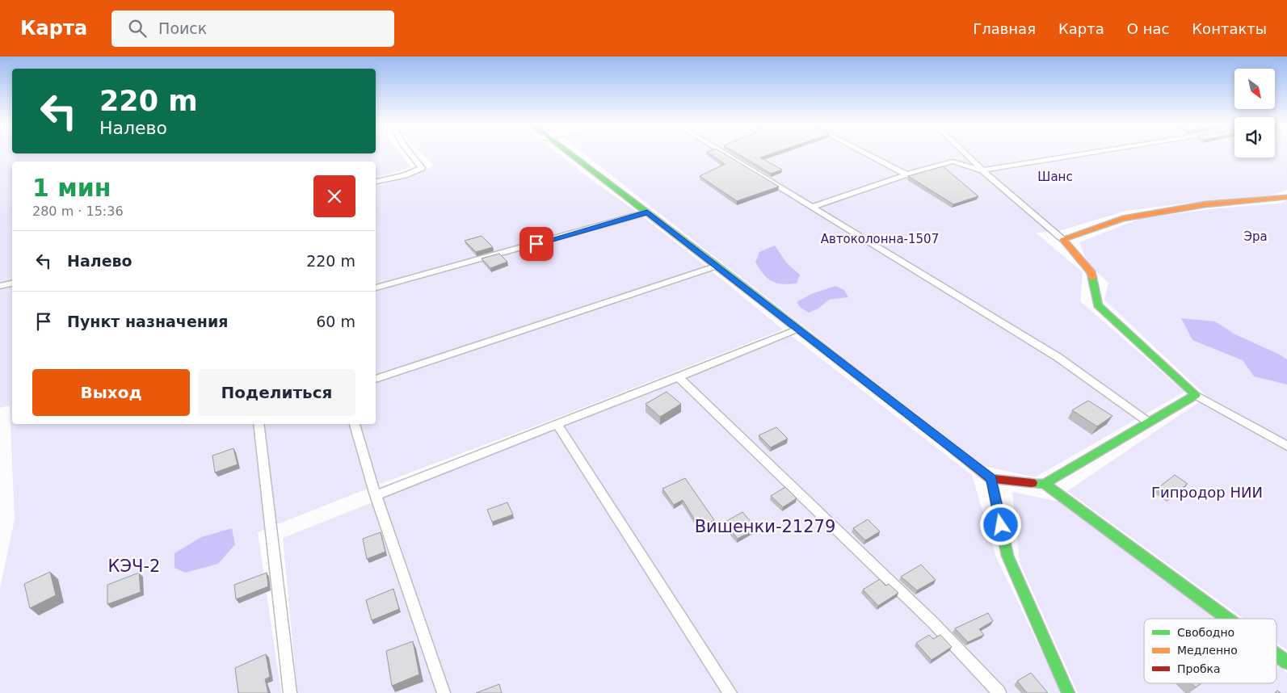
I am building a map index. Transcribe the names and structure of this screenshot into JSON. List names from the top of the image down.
{
  "parks": [
    "Шанс",
    "Эра",
    "Автоколонна-1507",
    "Гипродор НИИ",
    "Вишенки-21279",
    "КЭЧ-2"
  ],
  "legend": ["Свободно", "Медленно", "Пробка"],
  "north": "bottom right",
  "page": {
    "header": "Карта",
    "search": "Поиск",
    "nav": [
      "Главная",
      "Карта",
      "О нас",
      "Контакты"
    ],
    "turn": ["220 m", "Налево"],
    "heading": ["1 мин", "280 m · 15:36"],
    "list": [
      {
        "name": "Налево",
        "value": "220 m"
      },
      {
        "name": "Пункт назначения",
        "value": "60 m"
      }
    ],
    "buttons": ["Выход", "Поделиться"]
  }
}
